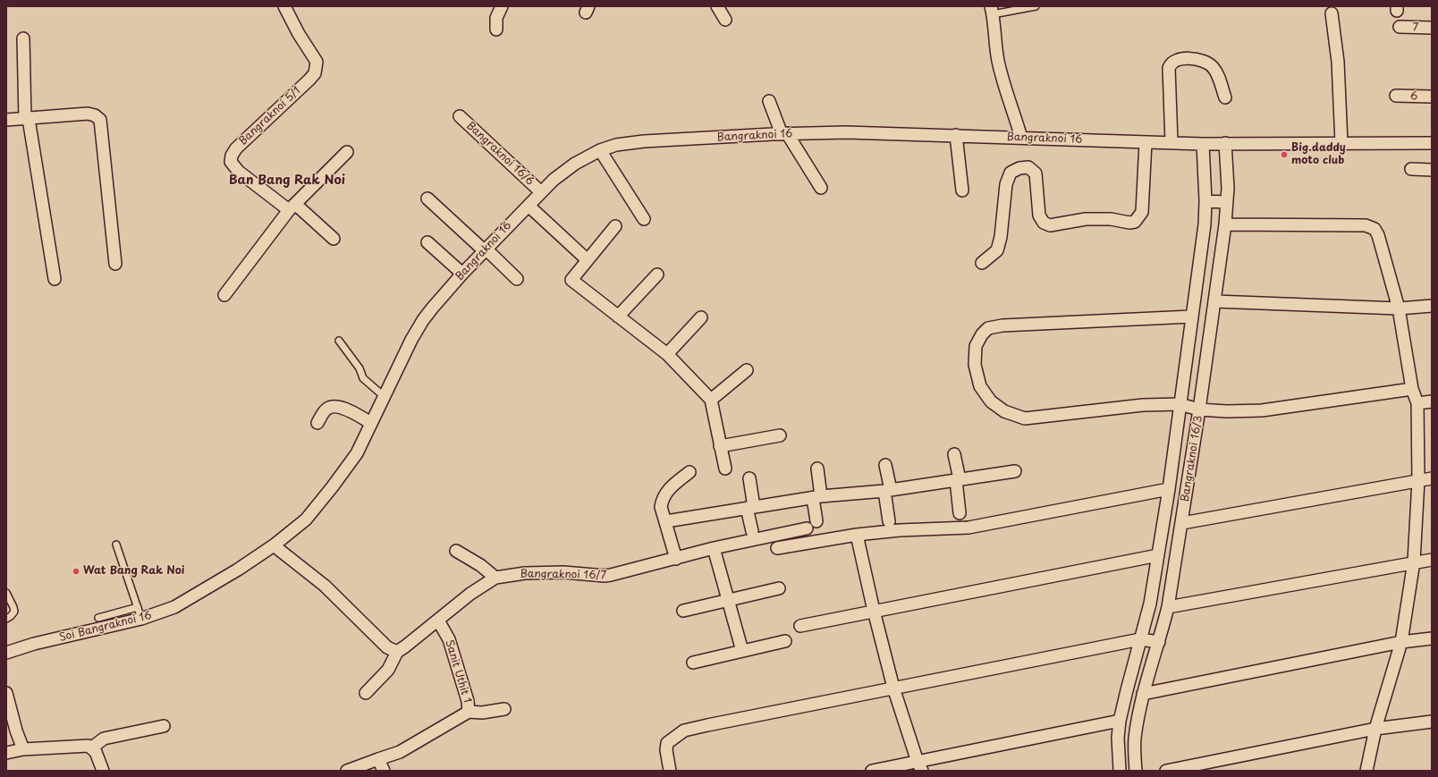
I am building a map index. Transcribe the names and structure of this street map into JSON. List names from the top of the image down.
{
  "streets": {
    "street": [
      "7",
      "6",
      "Bangraknoi 5/1",
      "Bangraknoi 16",
      "Bangraknoi 16/6",
      "Bangraknoi 16/3",
      "Bangraknoi 16/7",
      "Soi Bangraknoi 16",
      "Sanit Uthit 1"
    ]
  },
  "crossings": [
    ["Bangraknoi 16", "Bangraknoi 16/6"],
    ["Bangraknoi 16", "Bangraknoi 16/3"],
    ["Bangraknoi 16", "Soi Bangraknoi 16"],
    ["Bangraknoi 16/7", "Sanit Uthit 1"]
  ],
  "districts": ["Ban Bang Rak Noi"],
  "places": ["Big daddy moto club", "Wat Bang Rak Noi"]
}
